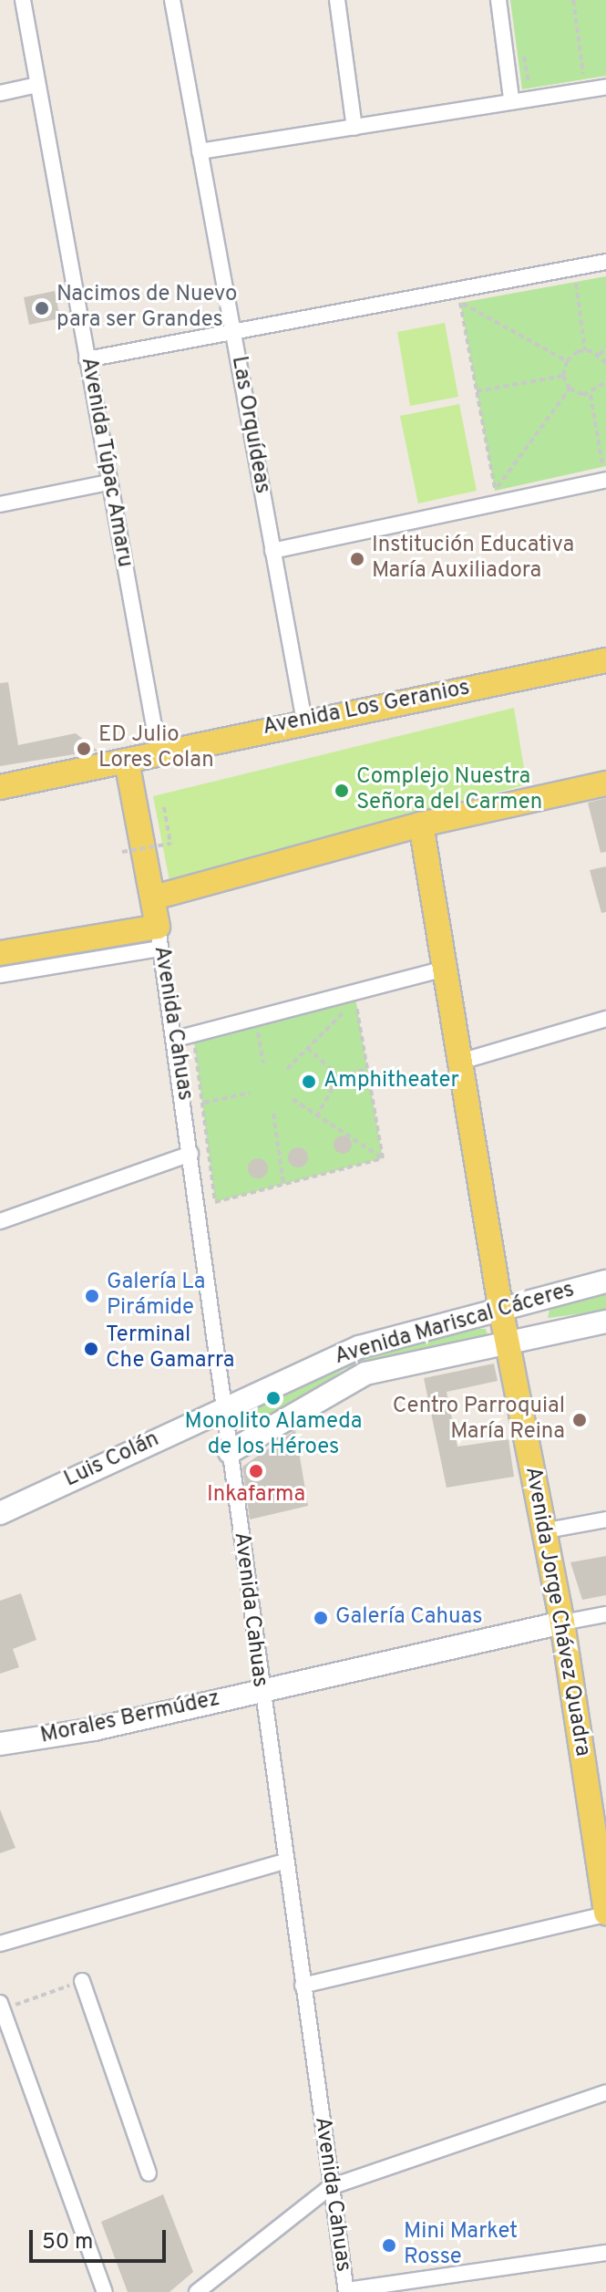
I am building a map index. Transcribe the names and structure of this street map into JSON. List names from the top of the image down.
{
  "streets": {
    "main road": ["Avenida Los Geranios", "Avenida Jorge Chávez Quadra"],
    "street": [
      "Las Orquídeas",
      "Avenida Túpac Amaru",
      "Avenida Cahuas",
      "Avenida Mariscal Cáceres",
      "Luis Colán",
      "Morales Bermúdez"
    ]
  },
  "crossings": [
    ["Las Orquídeas", "Avenida Los Geranios"],
    ["Avenida Túpac Amaru", "Avenida Los Geranios"],
    ["Avenida Cahuas", "Avenida Mariscal Cáceres"],
    ["Avenida Cahuas", "Luis Colán"],
    ["Avenida Cahuas", "Morales Bermúdez"],
    ["Avenida Mariscal Cáceres", "Luis Colán"],
    ["Avenida Mariscal Cáceres", "Avenida Jorge Chávez Quadra"],
    ["Avenida Jorge Chávez Quadra", "Morales Bermúdez"]
  ],
  "places": [
    "Nacimos de Nuevo para ser Grandes",
    "Institución Educativa María Auxiliadora",
    "ED Julio Lores Colan",
    "Complejo Nuestra Señora del Carmen",
    "Amphitheater",
    "Galería La Pirámide",
    "Terminal Che Gamarra",
    "Monolito Alameda de los Héroes",
    "Centro Parroquial María Reina",
    "Inkafarma",
    "Galería Cahuas",
    "Mini Market Rosse"
  ],
  "scale_bar": "50 m"
}
